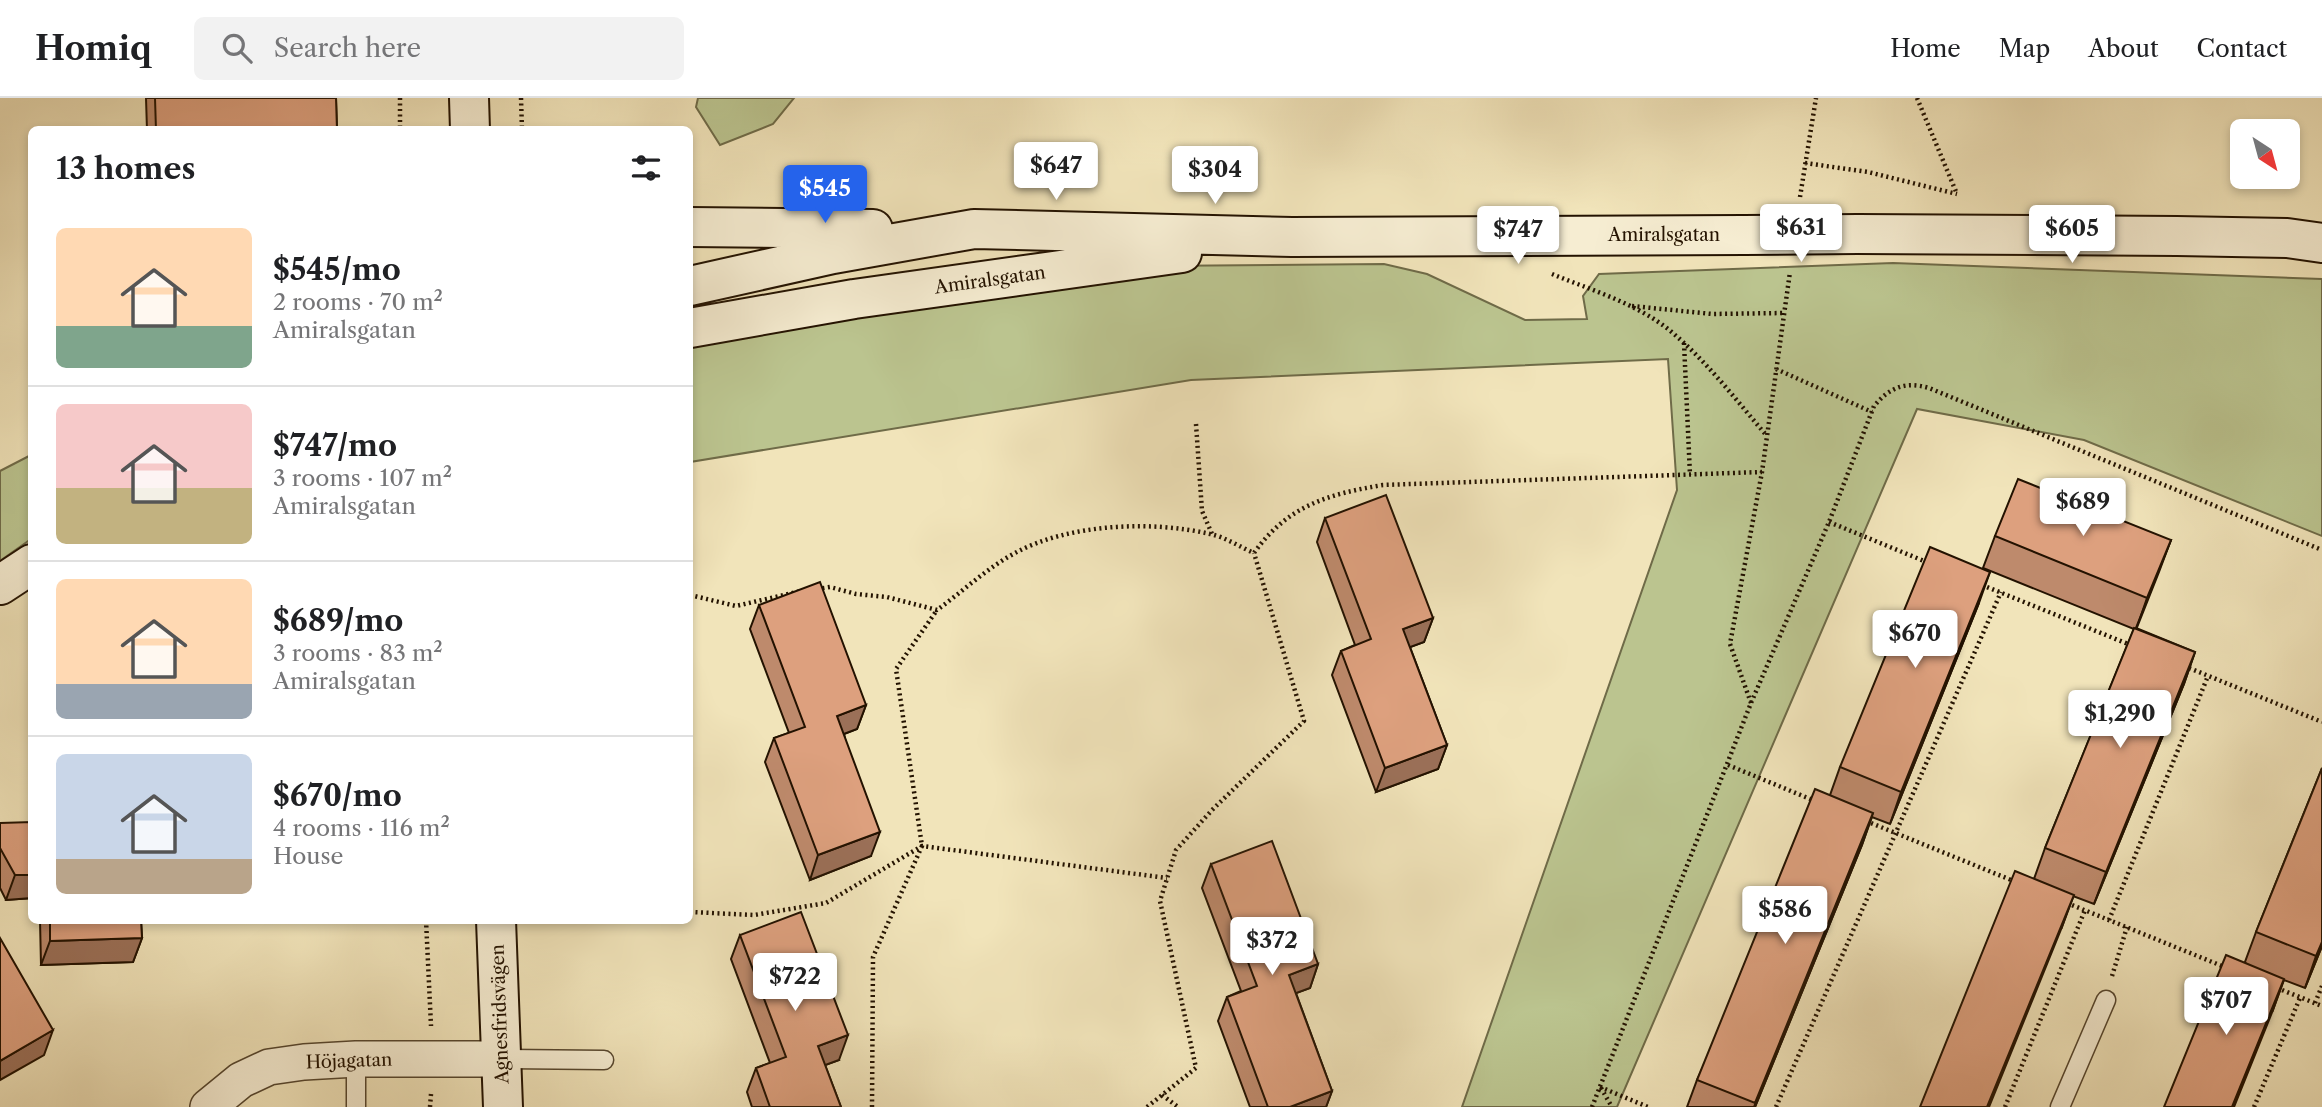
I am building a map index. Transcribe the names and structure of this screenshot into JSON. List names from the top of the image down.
{
  "streets": {
    "main road": ["Amiralsgatan", "Agnesfridsvägen"],
    "street": ["Höjagatan"]
  },
  "crossings": [
    ["Agnesfridsvägen", "Höjagatan"]
  ],
  "north": "bottom right",
  "page": {
    "header": "Homiq",
    "search": "Search here",
    "nav": [
      "Home",
      "Map",
      "About",
      "Contact"
    ],
    "heading": "13 homes",
    "price": [
      "$647",
      "$304",
      "$545",
      "$631",
      "$605",
      "$747",
      "$689",
      "$670",
      "$1,290",
      "$586",
      "$372",
      "$722",
      "$707"
    ],
    "list": [
      {
        "name": "$545/mo",
        "note": "2 rooms · 70 m² · Amiralsgatan"
      },
      {
        "name": "$747/mo",
        "note": "3 rooms · 107 m² · Amiralsgatan"
      },
      {
        "name": "$689/mo",
        "note": "3 rooms · 83 m² · Amiralsgatan"
      },
      {
        "name": "$670/mo",
        "note": "4 rooms · 116 m² · House"
      }
    ]
  }
}
